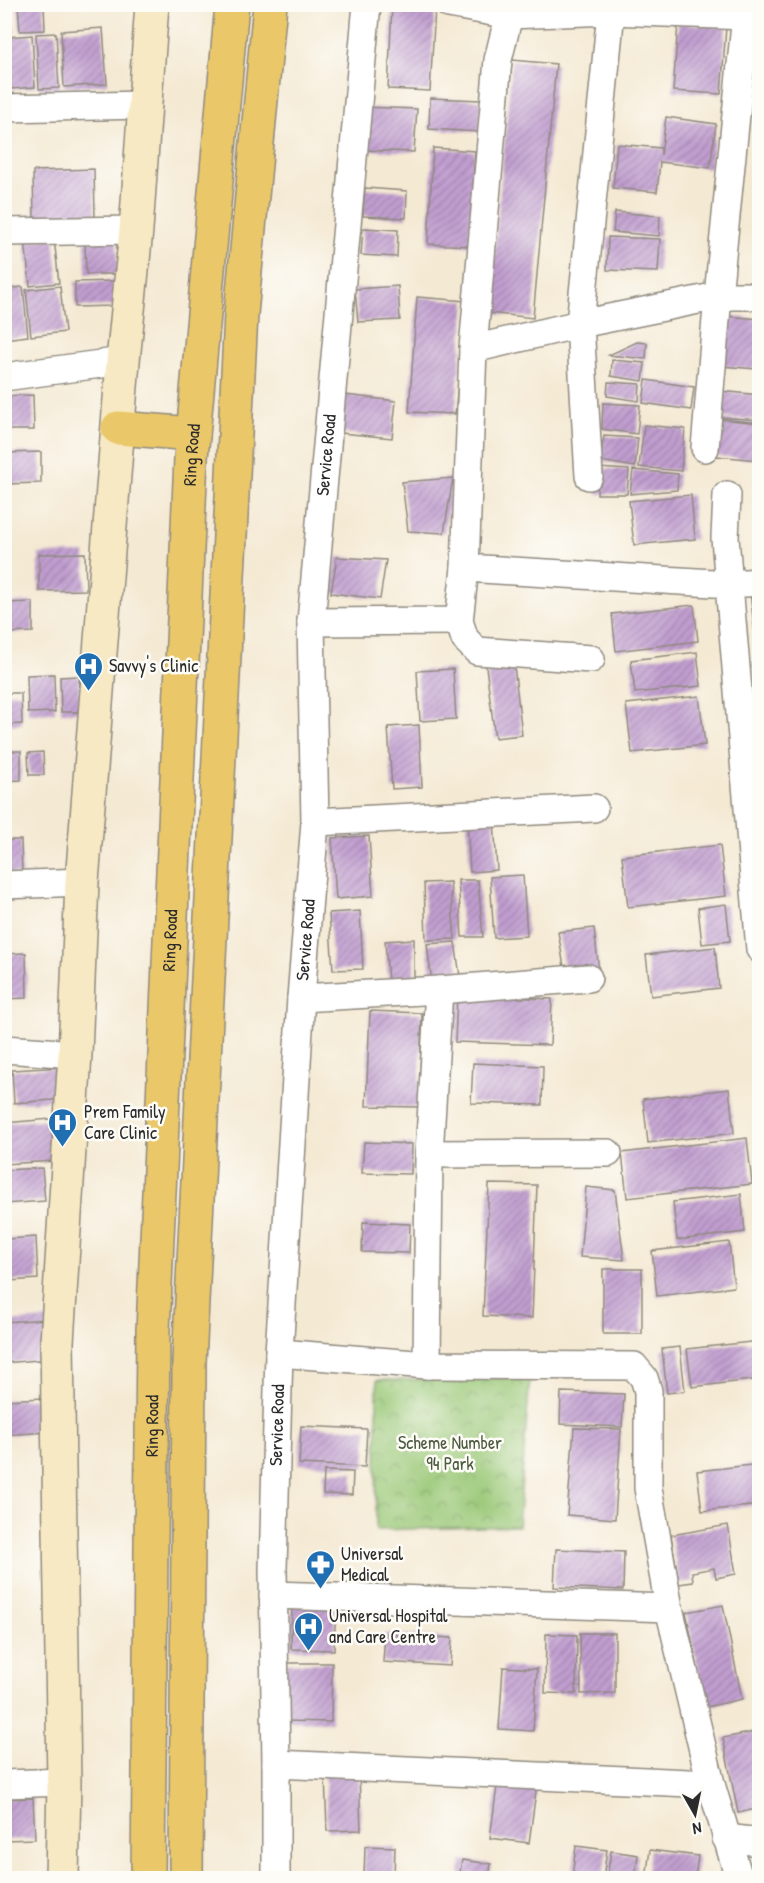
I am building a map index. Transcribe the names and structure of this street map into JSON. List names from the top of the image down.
{
  "streets": {
    "main road": ["Ring Road"],
    "street": ["Service Road"]
  },
  "parks": ["Scheme Number 94 Park"],
  "places": {
    "hospital": ["Savvy's Clinic", "Prem Family Care Clinic", "Universal Hospital and Care Centre"],
    "pharmacy": ["Universal Medical"]
  },
  "north": "bottom"
}
